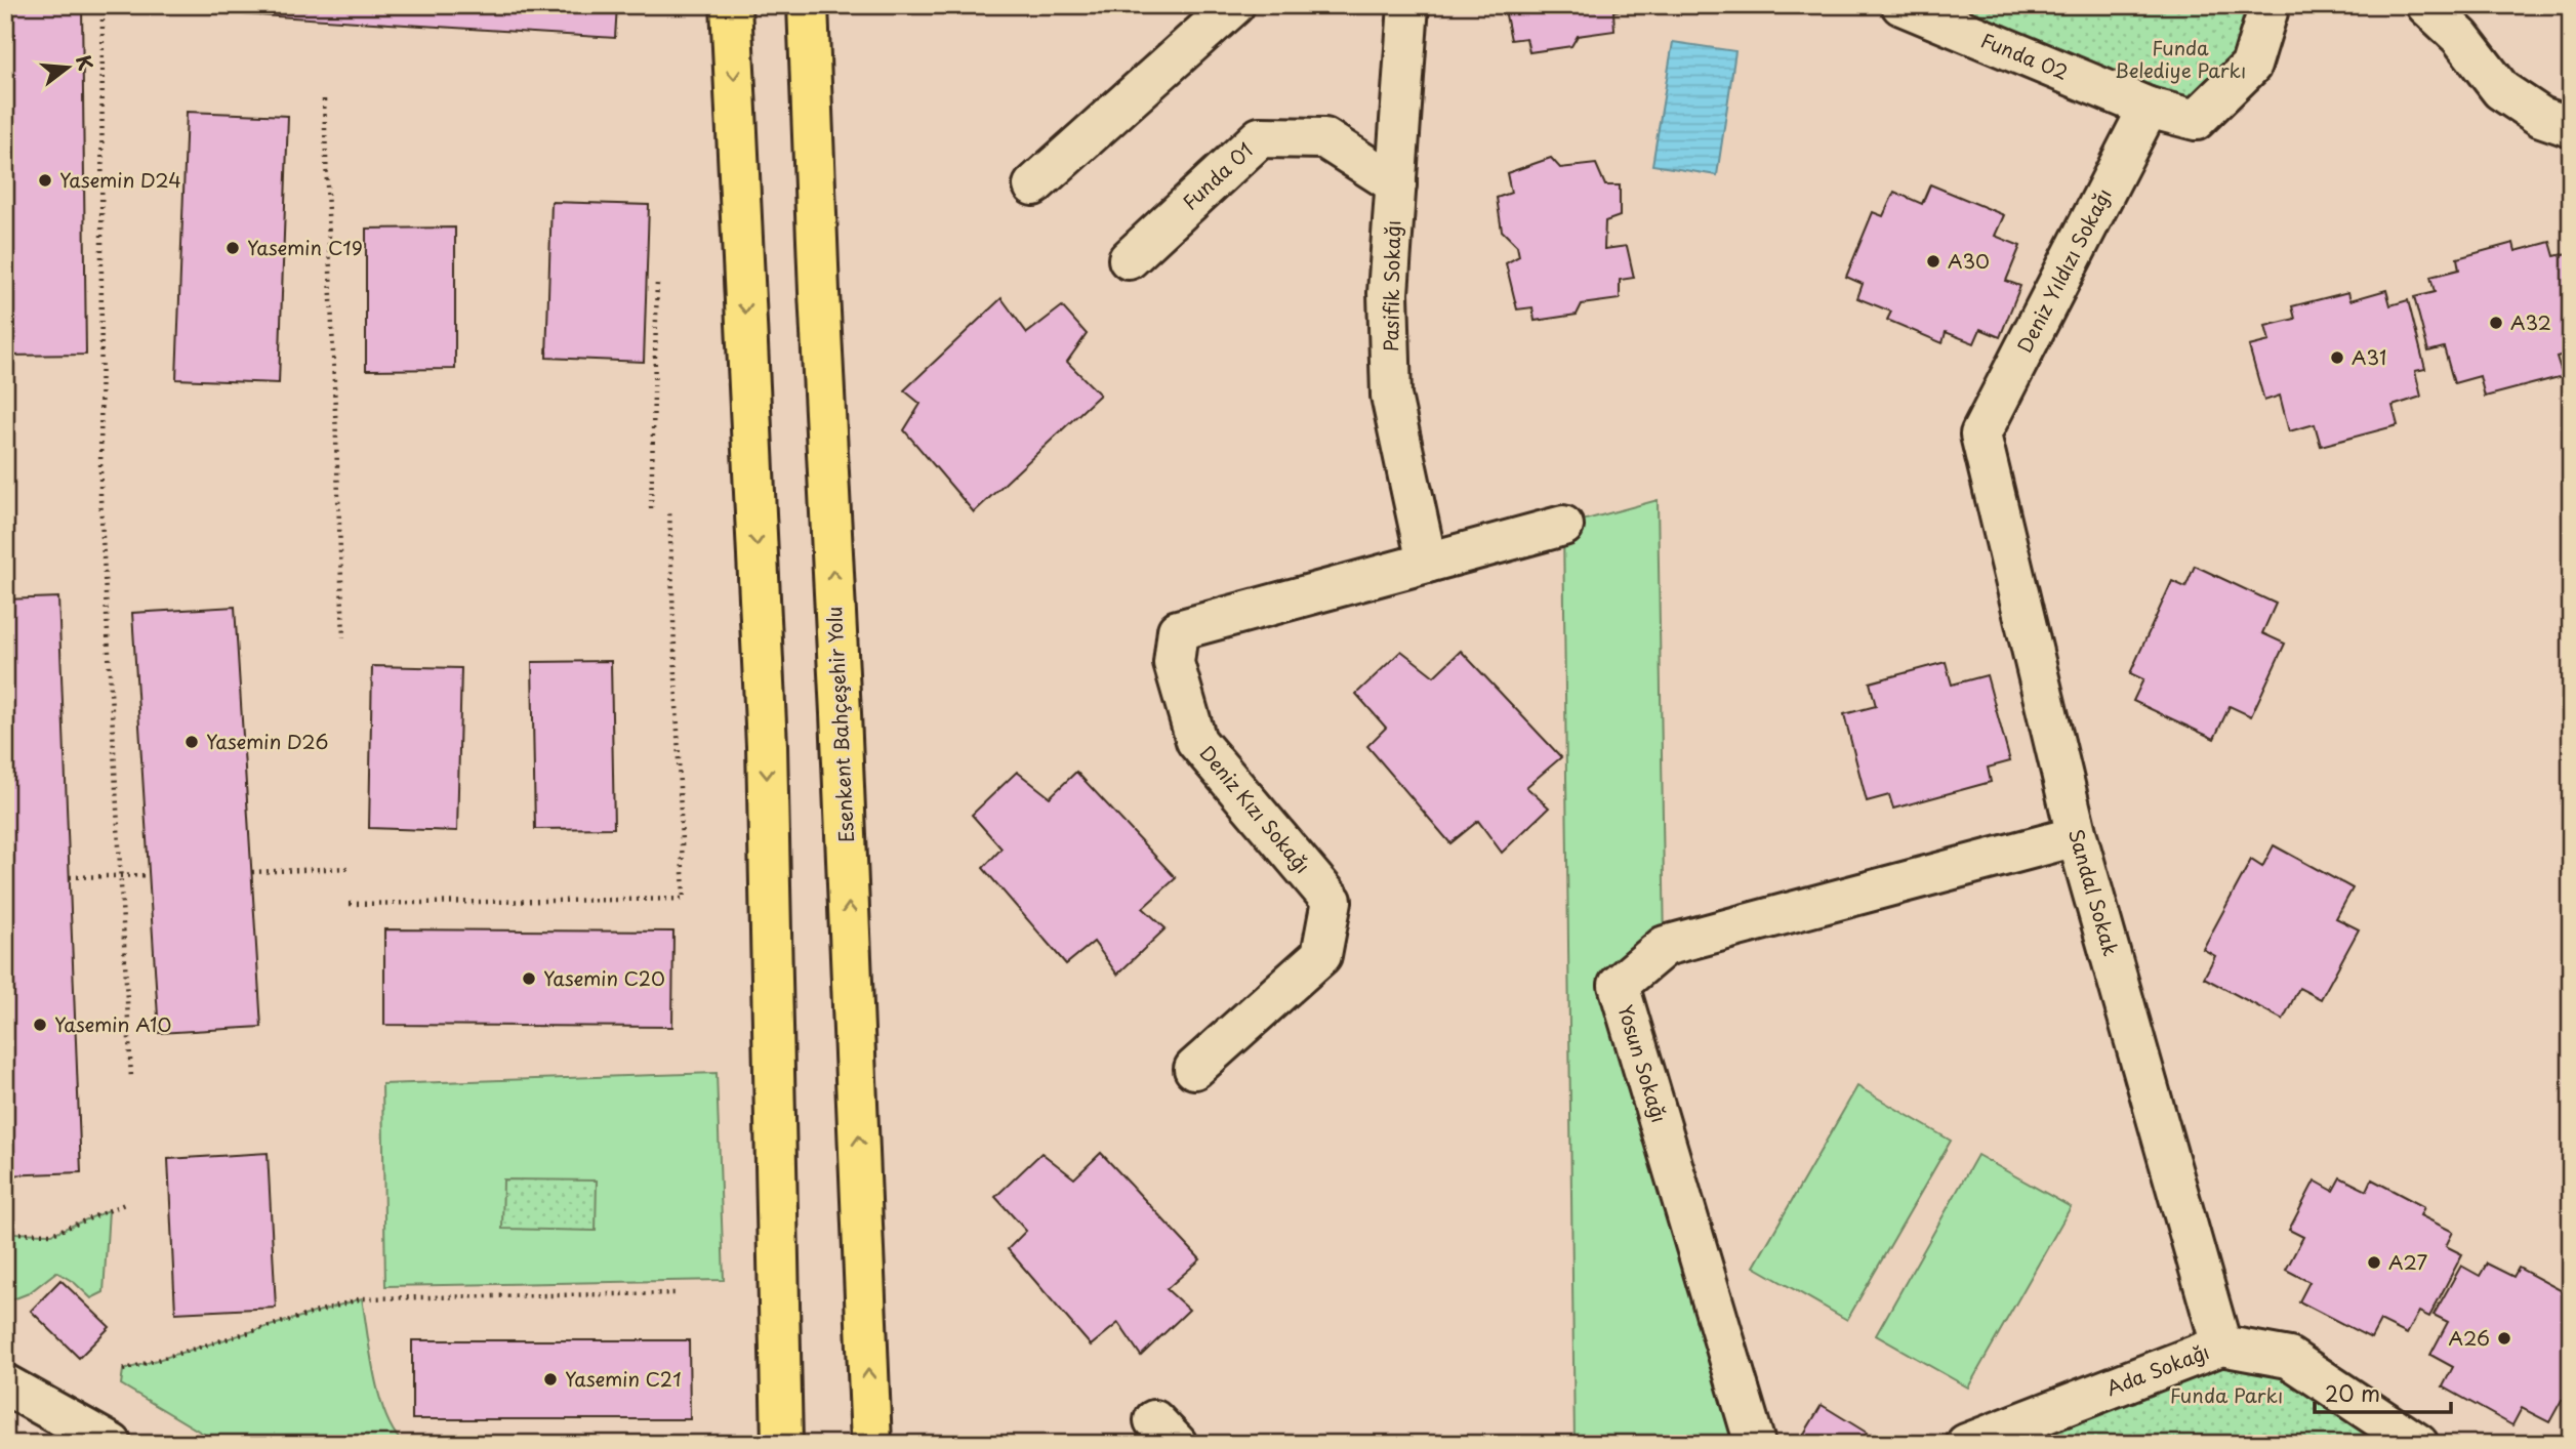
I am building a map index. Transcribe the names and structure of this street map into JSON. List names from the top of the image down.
{
  "streets": {
    "main road": ["Esenkent Bahçeşehir Yolu"],
    "street": [
      "Funda 02",
      "Funda 01",
      "Deniz Yıldızı Sokağı",
      "Pasifik Sokağı",
      "Deniz Kızı Sokağı",
      "Sandal Sokak",
      "Yosun Sokağı",
      "Ada Sokağı"
    ]
  },
  "crossings": [
    ["Funda 02", "Deniz Yıldızı Sokağı"],
    ["Funda 01", "Pasifik Sokağı"],
    ["Deniz Yıldızı Sokağı", "Sandal Sokak"],
    ["Pasifik Sokağı", "Deniz Kızı Sokağı"],
    ["Sandal Sokak", "Yosun Sokağı"],
    ["Sandal Sokak", "Ada Sokağı"]
  ],
  "parks": ["Funda Belediye Parkı", "Funda Parkı"],
  "places": [
    "Yasemin D24",
    "Yasemin C19",
    "A30",
    "A32",
    "A31",
    "Yasemin D26",
    "Yasemin C20",
    "Yasemin A10",
    "A27",
    "A26",
    "Yasemin C21"
  ],
  "scale_bar": "20 m",
  "north": "right"
}
